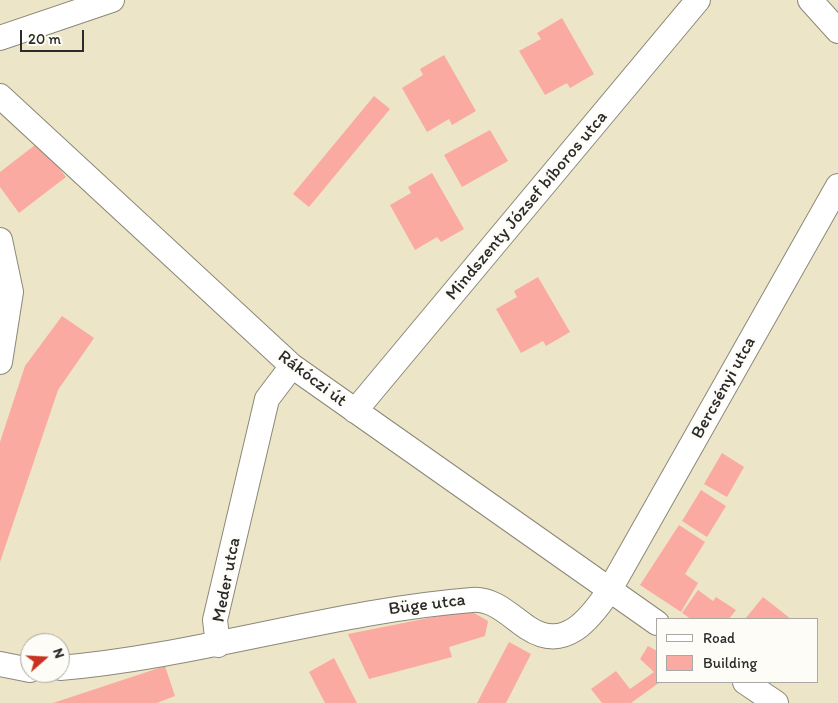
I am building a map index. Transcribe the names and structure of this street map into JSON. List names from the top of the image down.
{
  "streets": {
    "street": [
      "Mindszenty József bíboros utca",
      "Rákóczi út",
      "Bercsényi utca",
      "Meder utca",
      "Büge utca"
    ]
  },
  "crossings": [
    ["Mindszenty József bíboros utca", "Rákóczi út"],
    ["Rákóczi út", "Bercsényi utca"],
    ["Rákóczi út", "Meder utca"],
    ["Rákóczi út", "Büge utca"],
    ["Bercsényi utca", "Büge utca"],
    ["Meder utca", "Büge utca"]
  ],
  "legend": ["Road", "Building"],
  "scale_bar": "20 m",
  "north": "right"
}
